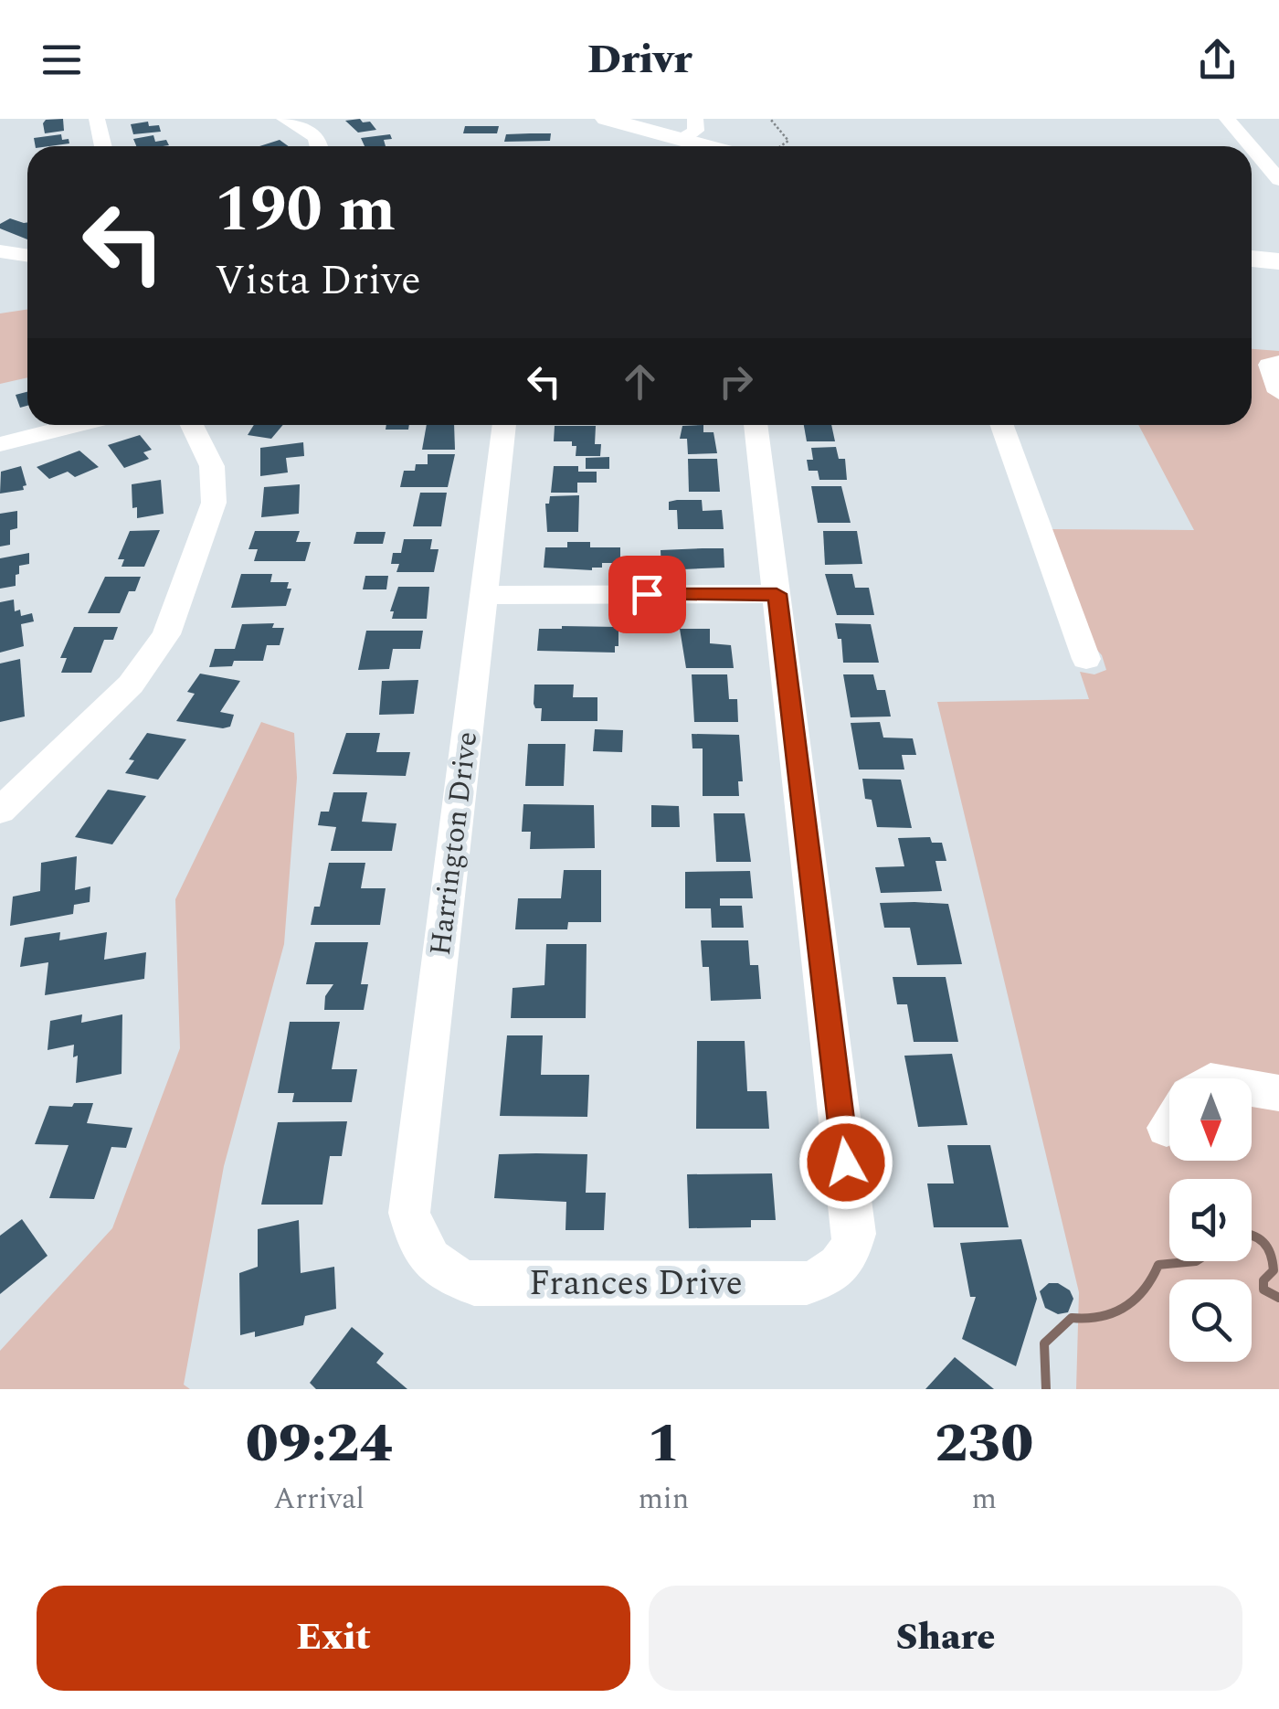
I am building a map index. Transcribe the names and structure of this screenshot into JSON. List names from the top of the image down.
{
  "streets": {
    "street": ["Harrington Drive", "Frances Drive"]
  },
  "crossings": [
    ["Harrington Drive", "Frances Drive"]
  ],
  "north": "bottom",
  "page": {
    "header": "Drivr",
    "turn": ["190 m", "Vista Drive"],
    "eta": [
      "09:24",
      "Arrival",
      "1",
      "min",
      "230",
      "m"
    ],
    "buttons": ["Exit", "Share"]
  }
}
